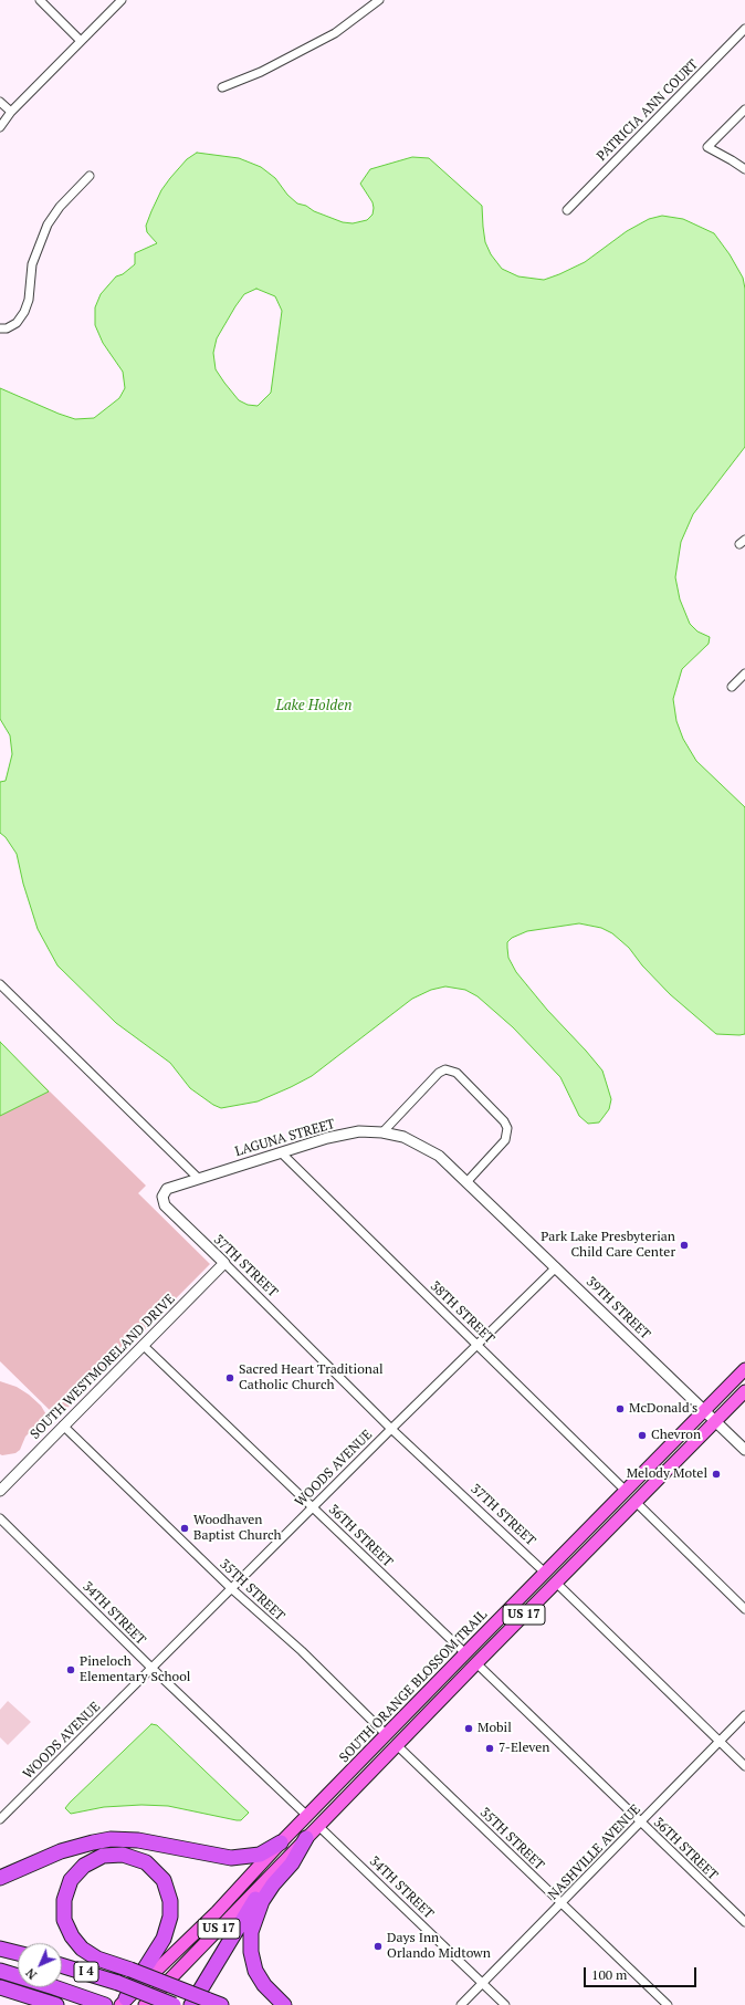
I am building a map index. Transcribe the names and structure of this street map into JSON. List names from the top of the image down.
{
  "streets": {
    "highway": ["I 4"],
    "main road": ["US 17", "SOUTH ORANGE BLOSSOM TRAIL"],
    "street": [
      "PATRICIA ANN COURT",
      "LAGUNA STREET",
      "37TH STREET",
      "39TH STREET",
      "38TH STREET",
      "SOUTH WESTMORELAND DRIVE",
      "WOODS AVENUE",
      "36TH STREET",
      "35TH STREET",
      "34TH STREET",
      "NASHVILLE AVENUE"
    ]
  },
  "crossings": [
    ["LAGUNA STREET", "37TH STREET"],
    ["LAGUNA STREET", "39TH STREET"],
    ["LAGUNA STREET", "38TH STREET"],
    ["37TH STREET", "SOUTH WESTMORELAND DRIVE"],
    ["37TH STREET", "WOODS AVENUE"],
    ["37TH STREET", "SOUTH ORANGE BLOSSOM TRAIL"],
    ["39TH STREET", "WOODS AVENUE"],
    ["39TH STREET", "US 17"],
    ["39TH STREET", "SOUTH ORANGE BLOSSOM TRAIL"],
    ["38TH STREET", "WOODS AVENUE"],
    ["38TH STREET", "SOUTH ORANGE BLOSSOM TRAIL"],
    ["SOUTH WESTMORELAND DRIVE", "36TH STREET"],
    ["SOUTH WESTMORELAND DRIVE", "35TH STREET"],
    ["WOODS AVENUE", "36TH STREET"],
    ["WOODS AVENUE", "35TH STREET"],
    ["WOODS AVENUE", "34TH STREET"],
    ["36TH STREET", "US 17"],
    ["36TH STREET", "SOUTH ORANGE BLOSSOM TRAIL"],
    ["36TH STREET", "NASHVILLE AVENUE"],
    ["35TH STREET", "US 17"],
    ["35TH STREET", "SOUTH ORANGE BLOSSOM TRAIL"],
    ["35TH STREET", "NASHVILLE AVENUE"],
    ["34TH STREET", "US 17"],
    ["34TH STREET", "SOUTH ORANGE BLOSSOM TRAIL"],
    ["34TH STREET", "NASHVILLE AVENUE"]
  ],
  "water": ["Lake Holden"],
  "places": [
    "Park Lake Presbyterian Child Care Center",
    "Sacred Heart Traditional Catholic Church",
    "McDonald's",
    "Chevron",
    "Melody Motel",
    "Woodhaven Baptist Church",
    "Pineloch Elementary School",
    "Mobil",
    "7-Eleven",
    "Days Inn Orlando Midtown"
  ],
  "scale_bar": "100 m",
  "north": "bottom left"
}
